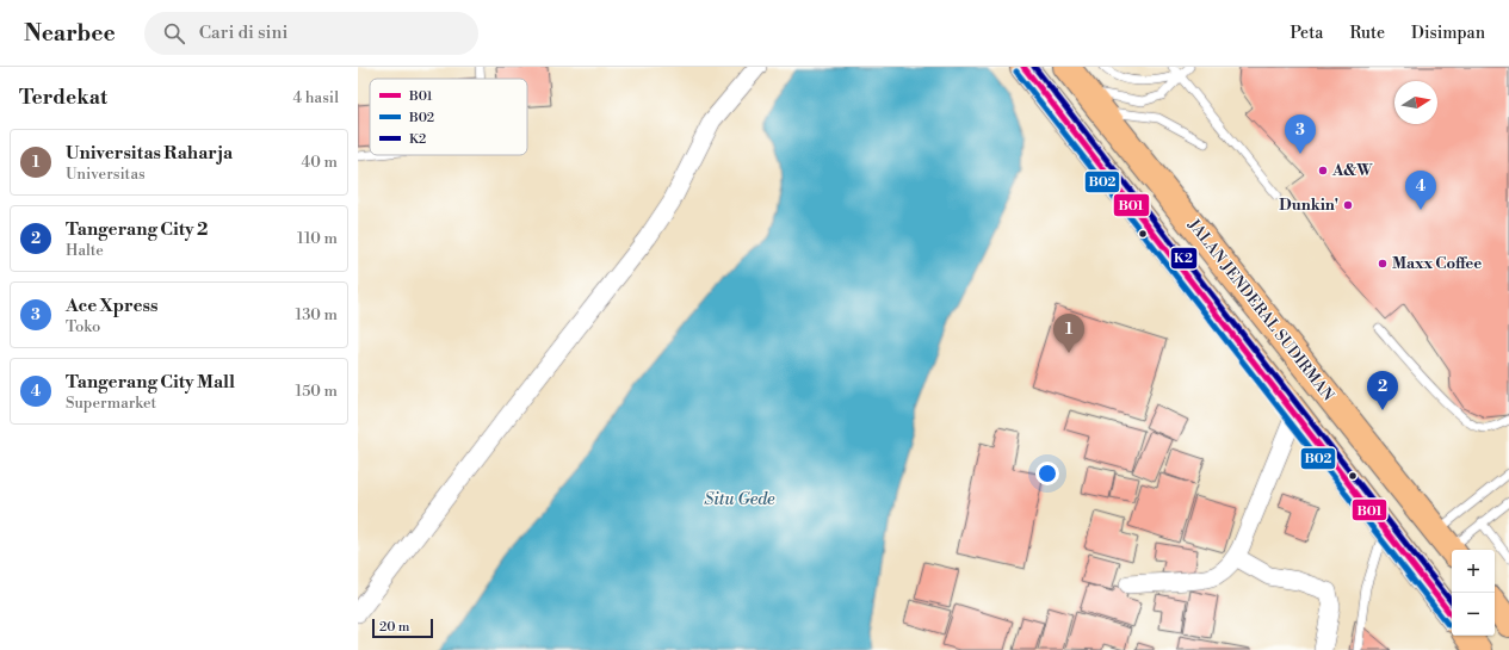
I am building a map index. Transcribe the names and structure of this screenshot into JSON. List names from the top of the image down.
{
  "streets": {
    "main road": ["JALAN JENDERAL SUDIRMAN"]
  },
  "water": ["Situ Gede"],
  "places": ["A&W", "Dunkin'", "Maxx Coffee"],
  "lines": ["transit line B01", "transit line K2", "transit line B02"],
  "legend": ["B01", "B02", "K2"],
  "scale_bar": "20 m",
  "north": "right",
  "page": {
    "header": "Nearbee",
    "search": "Cari di sini",
    "nav": ["Peta", "Rute", "Disimpan"],
    "heading": ["Terdekat", "4 hasil"],
    "pins": [
      "3",
      "4",
      "1",
      "2"
    ],
    "list": [
      {
        "mark": "1",
        "name": "Universitas Raharja",
        "note": "Universitas",
        "value": "40 m"
      },
      {
        "mark": "2",
        "name": "Tangerang City 2",
        "note": "Halte",
        "value": "110 m"
      },
      {
        "mark": "3",
        "name": "Ace Xpress",
        "note": "Toko",
        "value": "130 m"
      },
      {
        "mark": "4",
        "name": "Tangerang City Mall",
        "note": "Supermarket",
        "value": "150 m"
      }
    ],
    "map_buttons": ["+", "−"],
    "scale": "20 m"
  }
}
